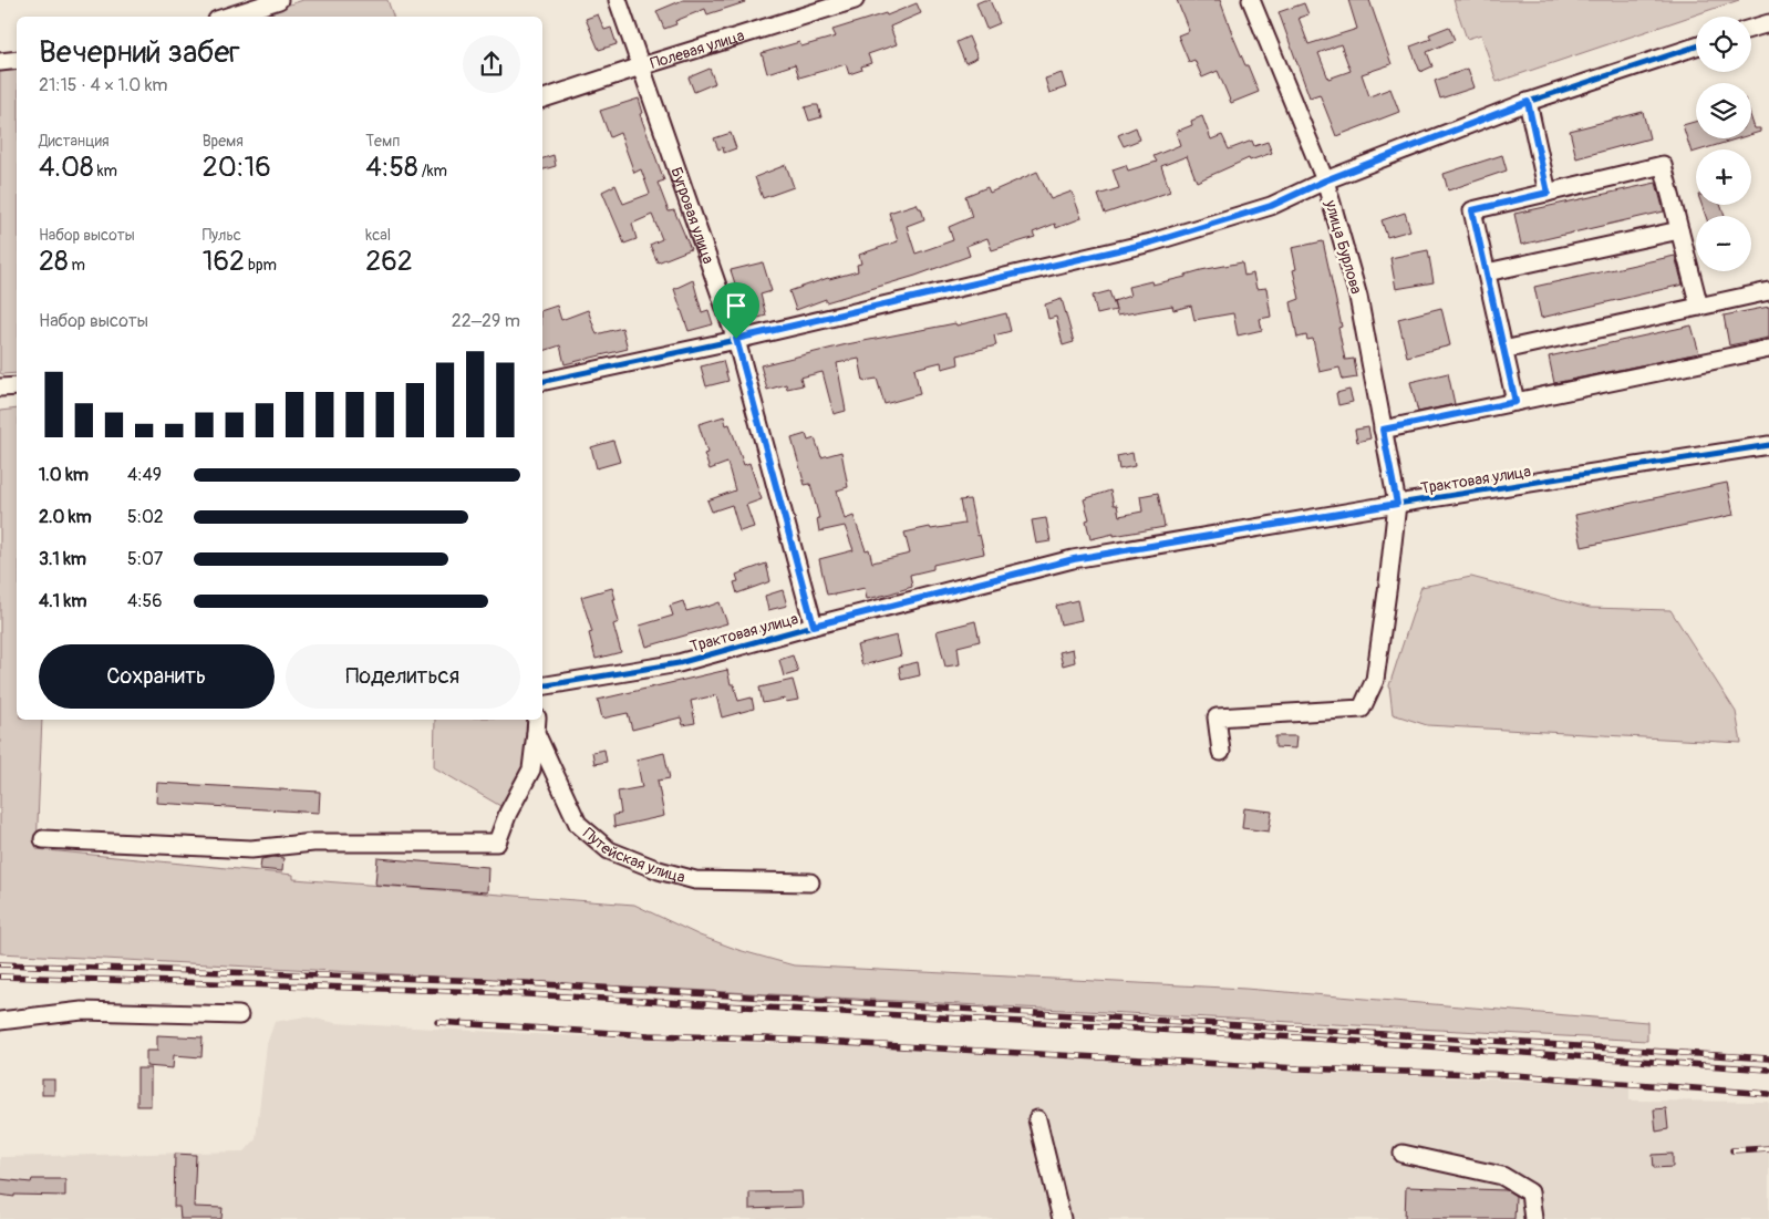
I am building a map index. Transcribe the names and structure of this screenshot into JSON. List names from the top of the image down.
{
  "streets": {
    "street": [
      "Полевая улица",
      "Бугровая улица",
      "улица Бурлова",
      "Трактовая улица",
      "Путейская улица"
    ]
  },
  "crossings": [
    ["Полевая улица", "Бугровая улица"],
    ["Бугровая улица", "Трактовая улица"],
    ["улица Бурлова", "Трактовая улица"]
  ],
  "page": {
    "map_buttons": ["+", "−"],
    "heading": ["Вечерний забег", "21:15 · 4 × 1.0 km"],
    "stats": [
      ["Дистанция", "4.08 km"],
      ["Время", "20:16"],
      ["Темп", "4:58 /km"],
      ["Набор высоты", "28 m"],
      ["Пульс", "162 bpm"],
      ["kcal", "262"]
    ],
    "chart": ["Набор высоты", "22–29 m"],
    "list": [
      {
        "name": "1.0 km",
        "note": "4:49"
      },
      {
        "name": "2.0 km",
        "note": "5:02"
      },
      {
        "name": "3.1 km",
        "note": "5:07"
      },
      {
        "name": "4.1 km",
        "note": "4:56"
      }
    ],
    "buttons": ["Сохранить", "Поделиться"]
  }
}
